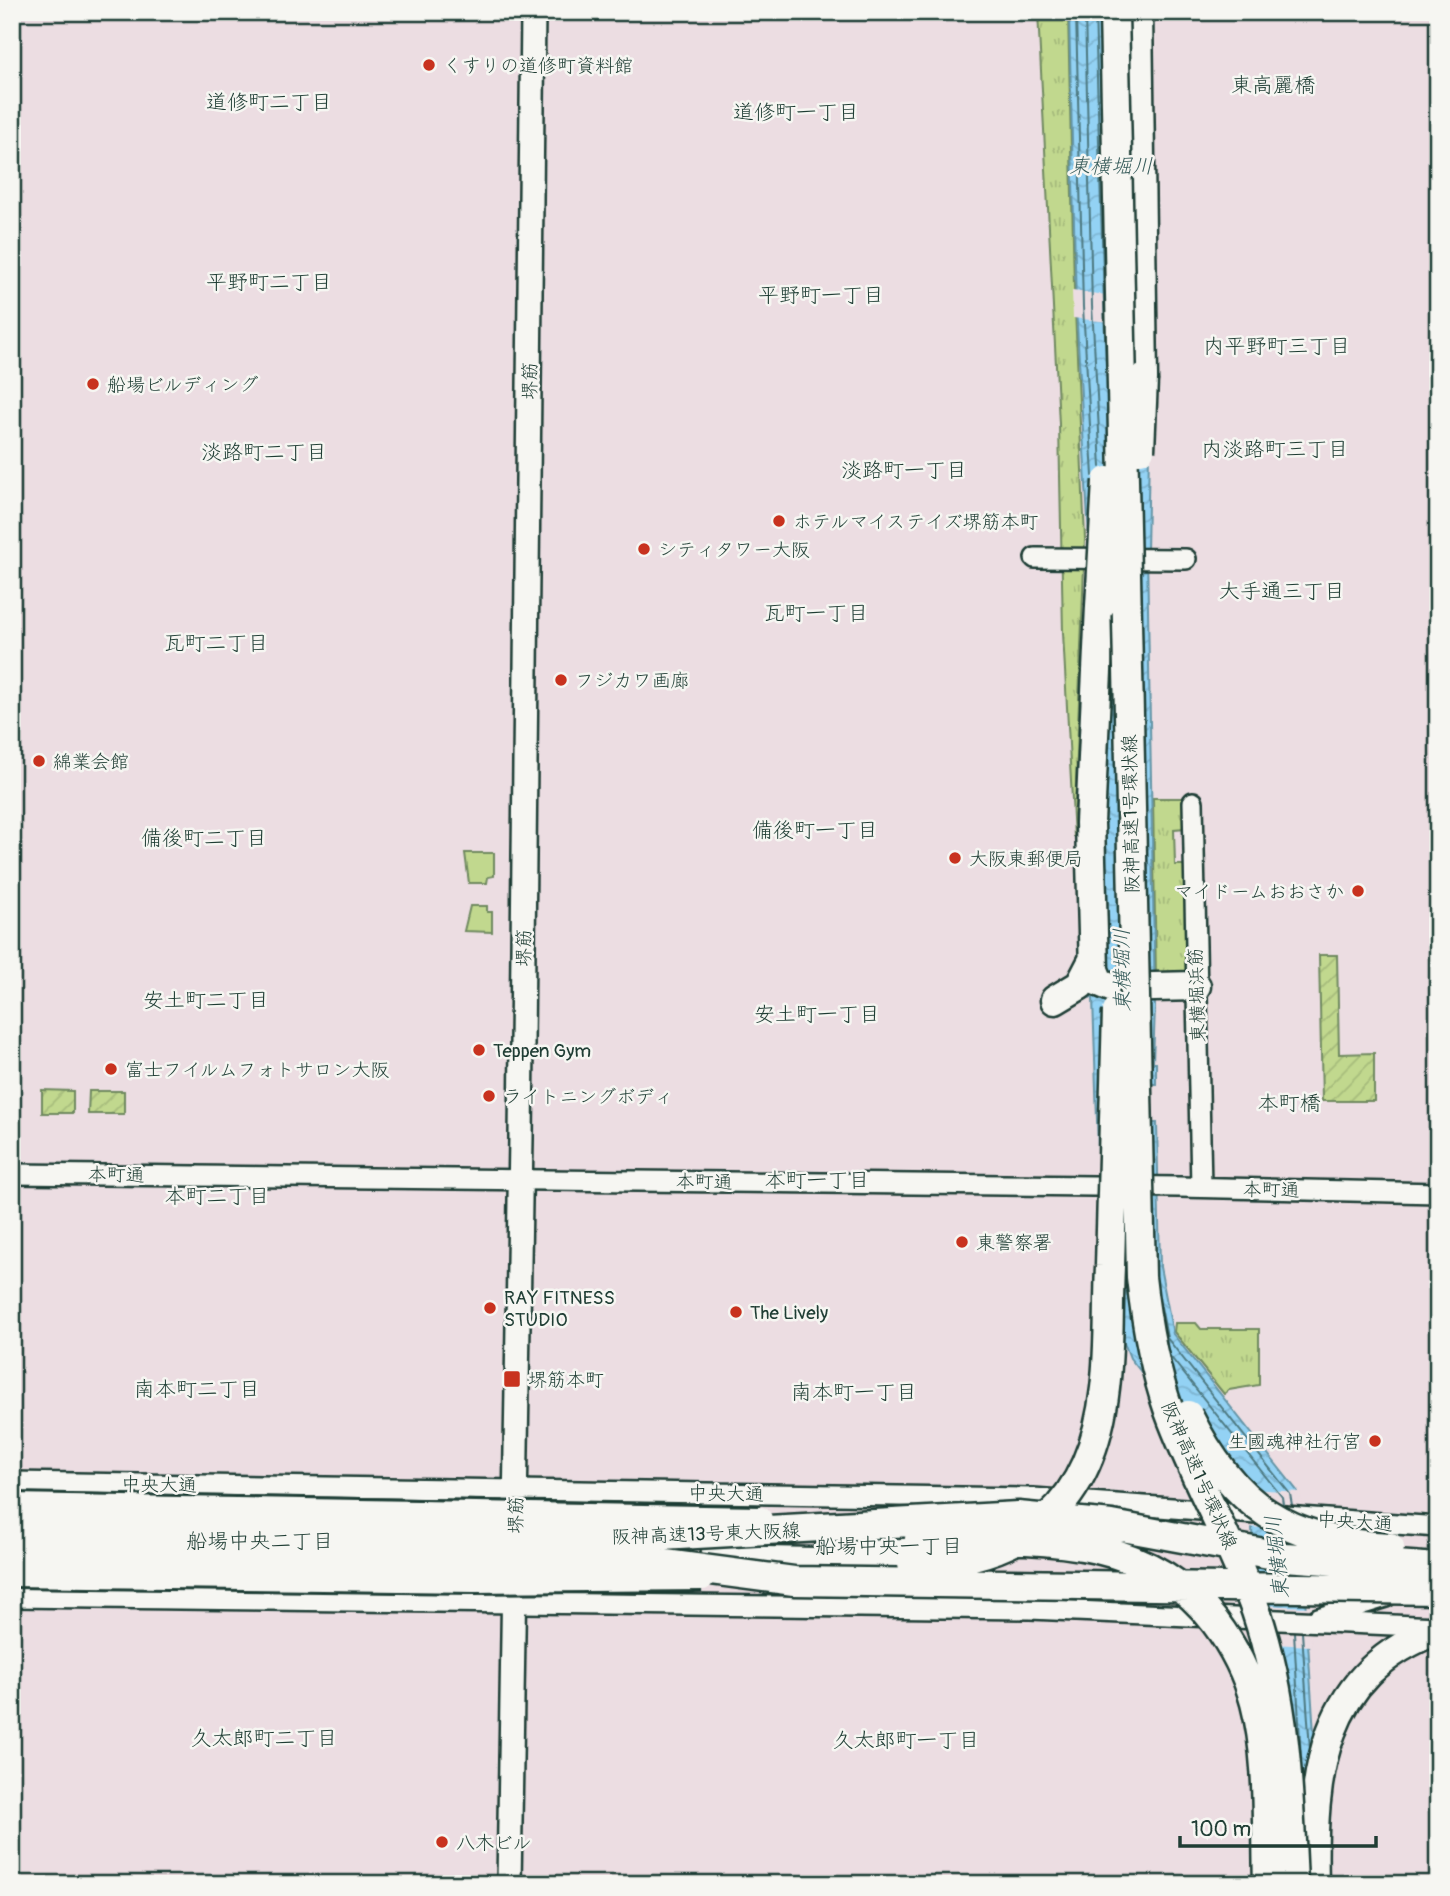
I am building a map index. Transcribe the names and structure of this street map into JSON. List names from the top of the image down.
{
  "streets": {
    "highway": ["阪神高速1号環状線", "阪神高速13号東大阪線"],
    "main road": ["堺筋", "中央大通"],
    "street": ["東横堀浜筋", "本町通"]
  },
  "crossings": [
    ["堺筋", "本町通"],
    ["堺筋", "中央大通"],
    ["東横堀浜筋", "本町通"]
  ],
  "districts": [
    "東高麗橋",
    "道修町二丁目",
    "道修町一丁目",
    "平野町二丁目",
    "平野町一丁目",
    "内平野町三丁目",
    "内淡路町三丁目",
    "淡路町二丁目",
    "淡路町一丁目",
    "大手通三丁目",
    "瓦町一丁目",
    "瓦町二丁目",
    "備後町一丁目",
    "備後町二丁目",
    "安土町二丁目",
    "安土町一丁目",
    "本町橋",
    "本町一丁目",
    "本町二丁目",
    "南本町二丁目",
    "南本町一丁目",
    "船場中央二丁目",
    "船場中央一丁目",
    "久太郎町二丁目",
    "久太郎町一丁目"
  ],
  "water": ["東横堀川"],
  "places": {
    "other": [
      "くすりの道修町資料館",
      "船場ビルディング",
      "ホテルマイステイズ堺筋本町",
      "シティタワー大阪",
      "フジカワ画廊",
      "綿業会館",
      "大阪東郵便局",
      "マイドームおおさか",
      "Teppen Gym",
      "富士フイルムフォトサロン大阪",
      "ライトニングボディ",
      "東警察署",
      "RAY FITNESS STUDIO",
      "The Lively",
      "生國魂神社行宮",
      "八木ビル"
    ],
    "transit": ["堺筋本町"]
  },
  "scale_bar": "100 m"
}
